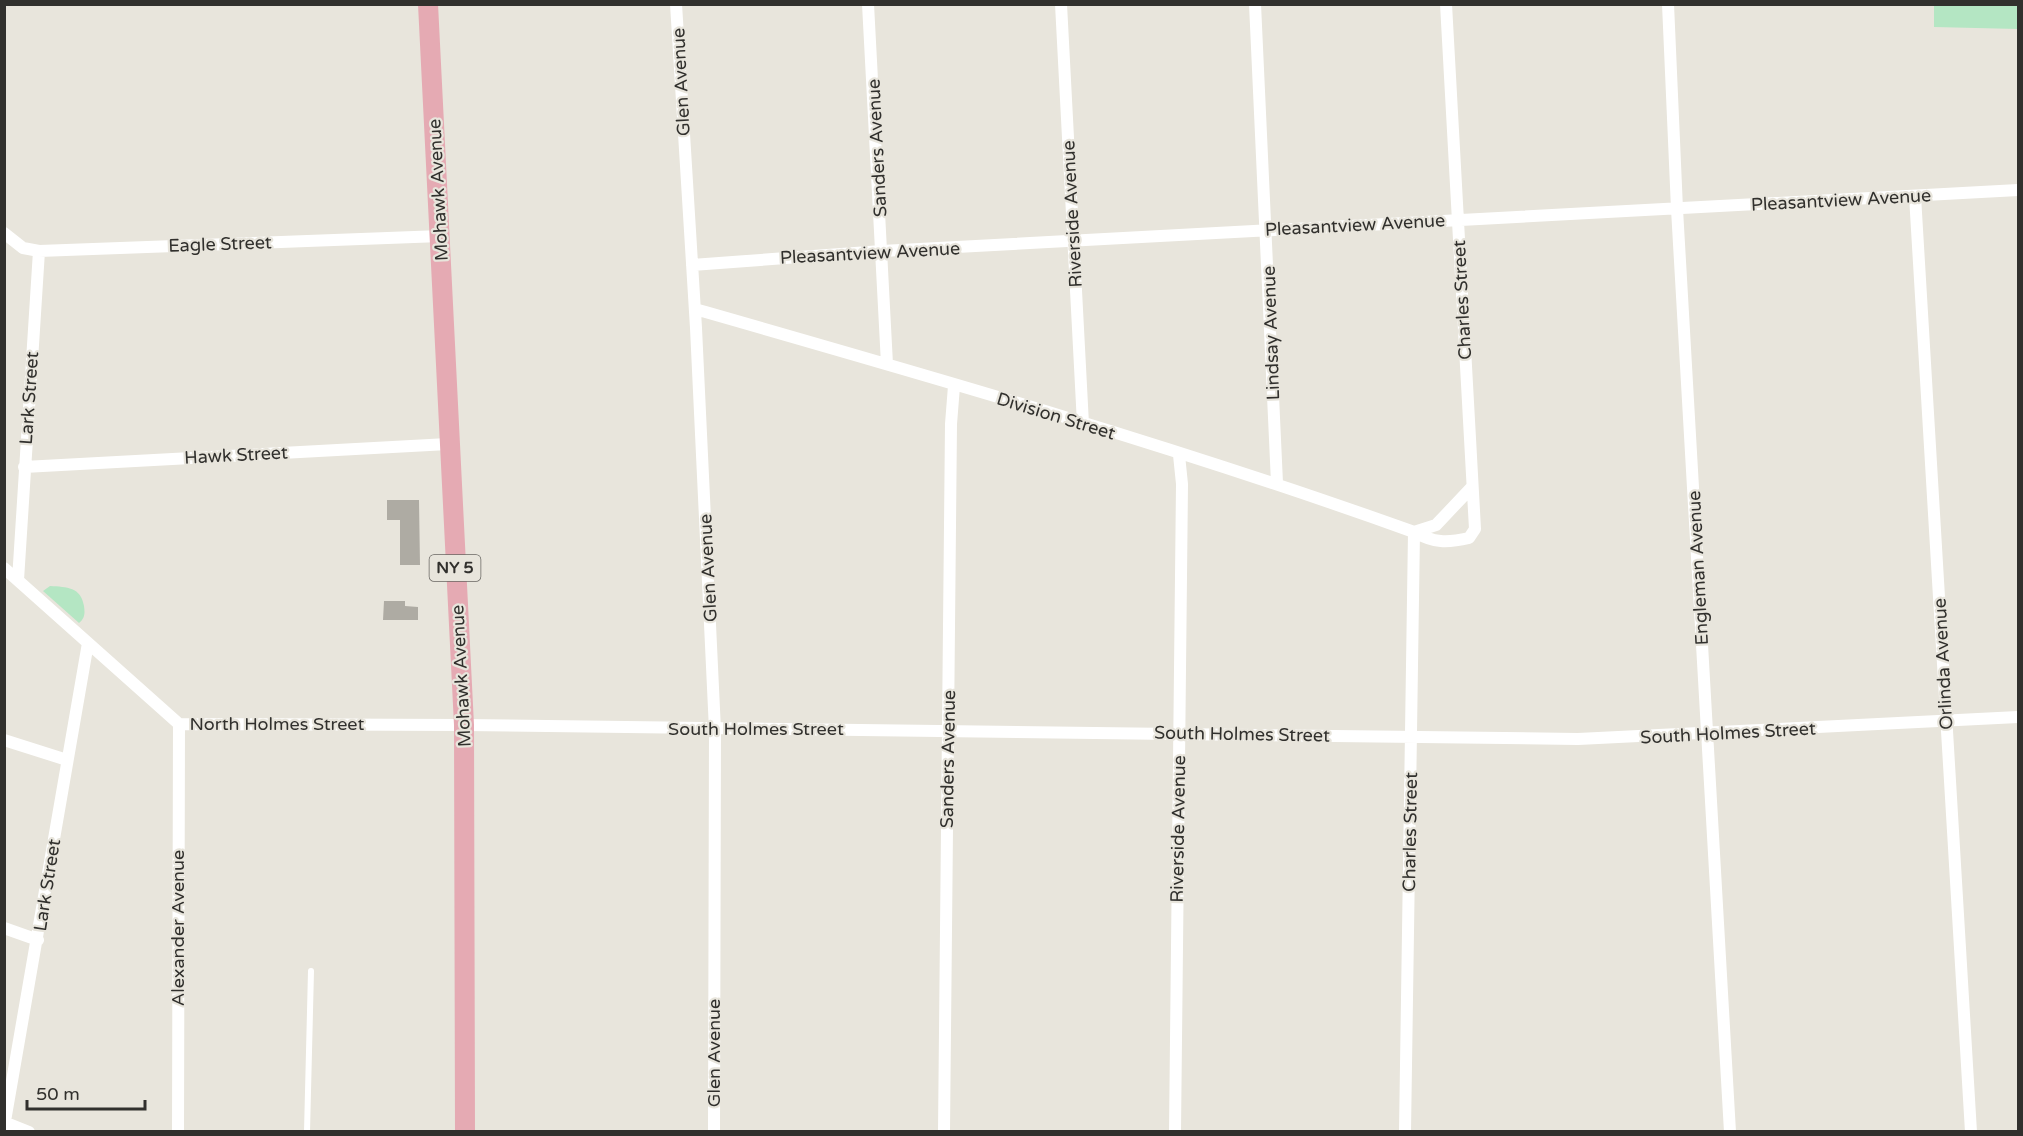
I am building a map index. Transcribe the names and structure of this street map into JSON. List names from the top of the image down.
{
  "streets": {
    "main road": ["Mohawk Avenue", "NY 5"],
    "street": [
      "Glen Avenue",
      "Sanders Avenue",
      "Pleasantview Avenue",
      "Riverside Avenue",
      "Eagle Street",
      "Charles Street",
      "Lindsay Avenue",
      "Lark Street",
      "Division Street",
      "Hawk Street",
      "Engleman Avenue",
      "Orlinda Avenue",
      "North Holmes Street",
      "South Holmes Street",
      "Alexander Avenue"
    ]
  },
  "crossings": [
    ["Glen Avenue", "Pleasantview Avenue"],
    ["Glen Avenue", "Division Street"],
    ["Glen Avenue", "South Holmes Street"],
    ["Sanders Avenue", "Pleasantview Avenue"],
    ["Sanders Avenue", "Division Street"],
    ["Sanders Avenue", "South Holmes Street"],
    ["Mohawk Avenue", "Eagle Street"],
    ["Mohawk Avenue", "Hawk Street"],
    ["Mohawk Avenue", "North Holmes Street"],
    ["Mohawk Avenue", "South Holmes Street"],
    ["Pleasantview Avenue", "Riverside Avenue"],
    ["Pleasantview Avenue", "Charles Street"],
    ["Pleasantview Avenue", "Lindsay Avenue"],
    ["Pleasantview Avenue", "Engleman Avenue"],
    ["Pleasantview Avenue", "Orlinda Avenue"],
    ["Riverside Avenue", "Division Street"],
    ["Riverside Avenue", "South Holmes Street"],
    ["Eagle Street", "Lark Street"],
    ["Charles Street", "Division Street"],
    ["Charles Street", "South Holmes Street"],
    ["Lindsay Avenue", "Division Street"],
    ["Lark Street", "Hawk Street"],
    ["Lark Street", "North Holmes Street"],
    ["Engleman Avenue", "South Holmes Street"],
    ["Orlinda Avenue", "South Holmes Street"],
    ["North Holmes Street", "South Holmes Street"],
    ["North Holmes Street", "Alexander Avenue"]
  ],
  "scale_bar": "50 m"
}
